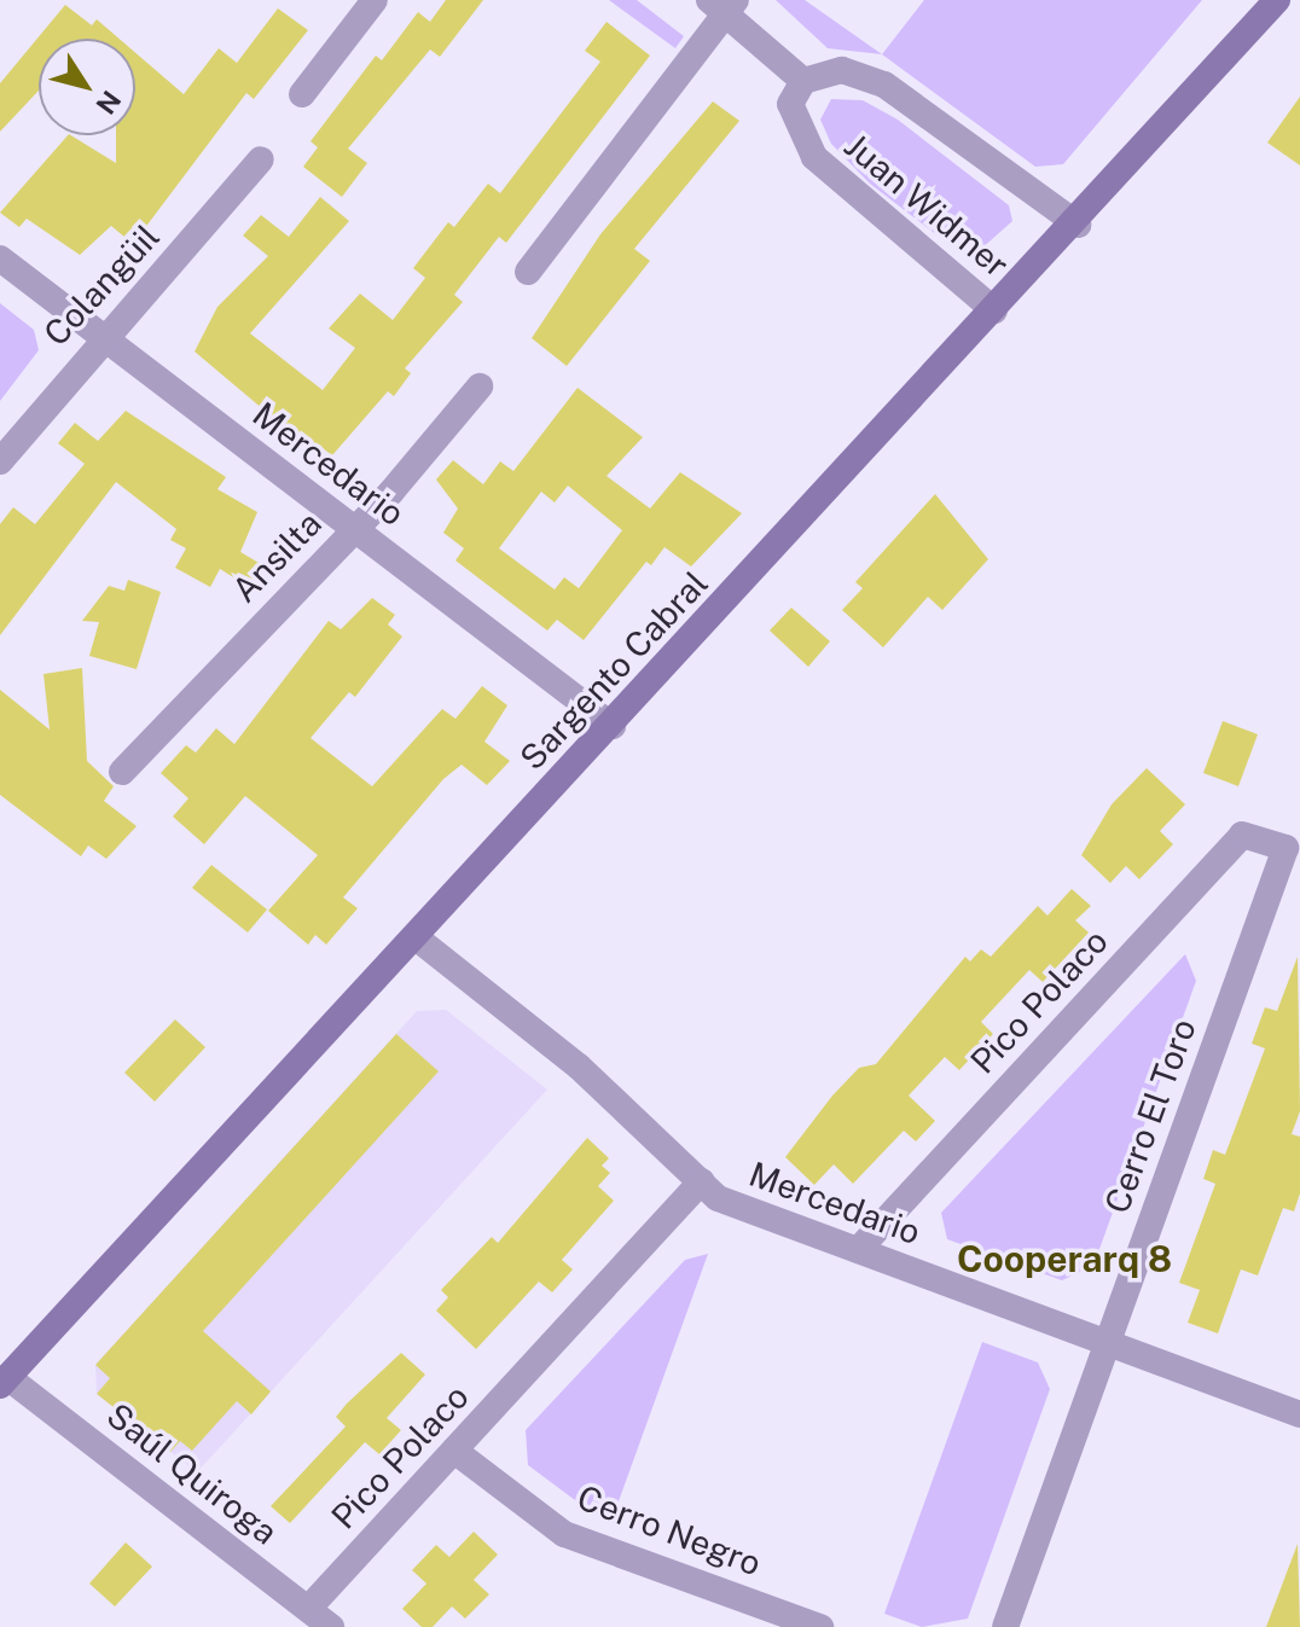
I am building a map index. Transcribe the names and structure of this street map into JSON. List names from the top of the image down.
{
  "streets": {
    "main road": ["Sargento Cabral"],
    "street": [
      "Juan Widmer",
      "Colangüil",
      "Mercedario",
      "Ansilta",
      "Pico Polaco",
      "Cerro El Toro",
      "Saúl Quiroga",
      "Cerro Negro"
    ]
  },
  "crossings": [
    ["Juan Widmer", "Sargento Cabral"],
    ["Colangüil", "Mercedario"],
    ["Mercedario", "Ansilta"],
    ["Mercedario", "Sargento Cabral"],
    ["Mercedario", "Pico Polaco"],
    ["Mercedario", "Cerro El Toro"],
    ["Sargento Cabral", "Saúl Quiroga"],
    ["Pico Polaco", "Cerro El Toro"],
    ["Pico Polaco", "Saúl Quiroga"],
    ["Pico Polaco", "Cerro Negro"]
  ],
  "districts": ["Cooperarq 8"],
  "north": "bottom right"
}
